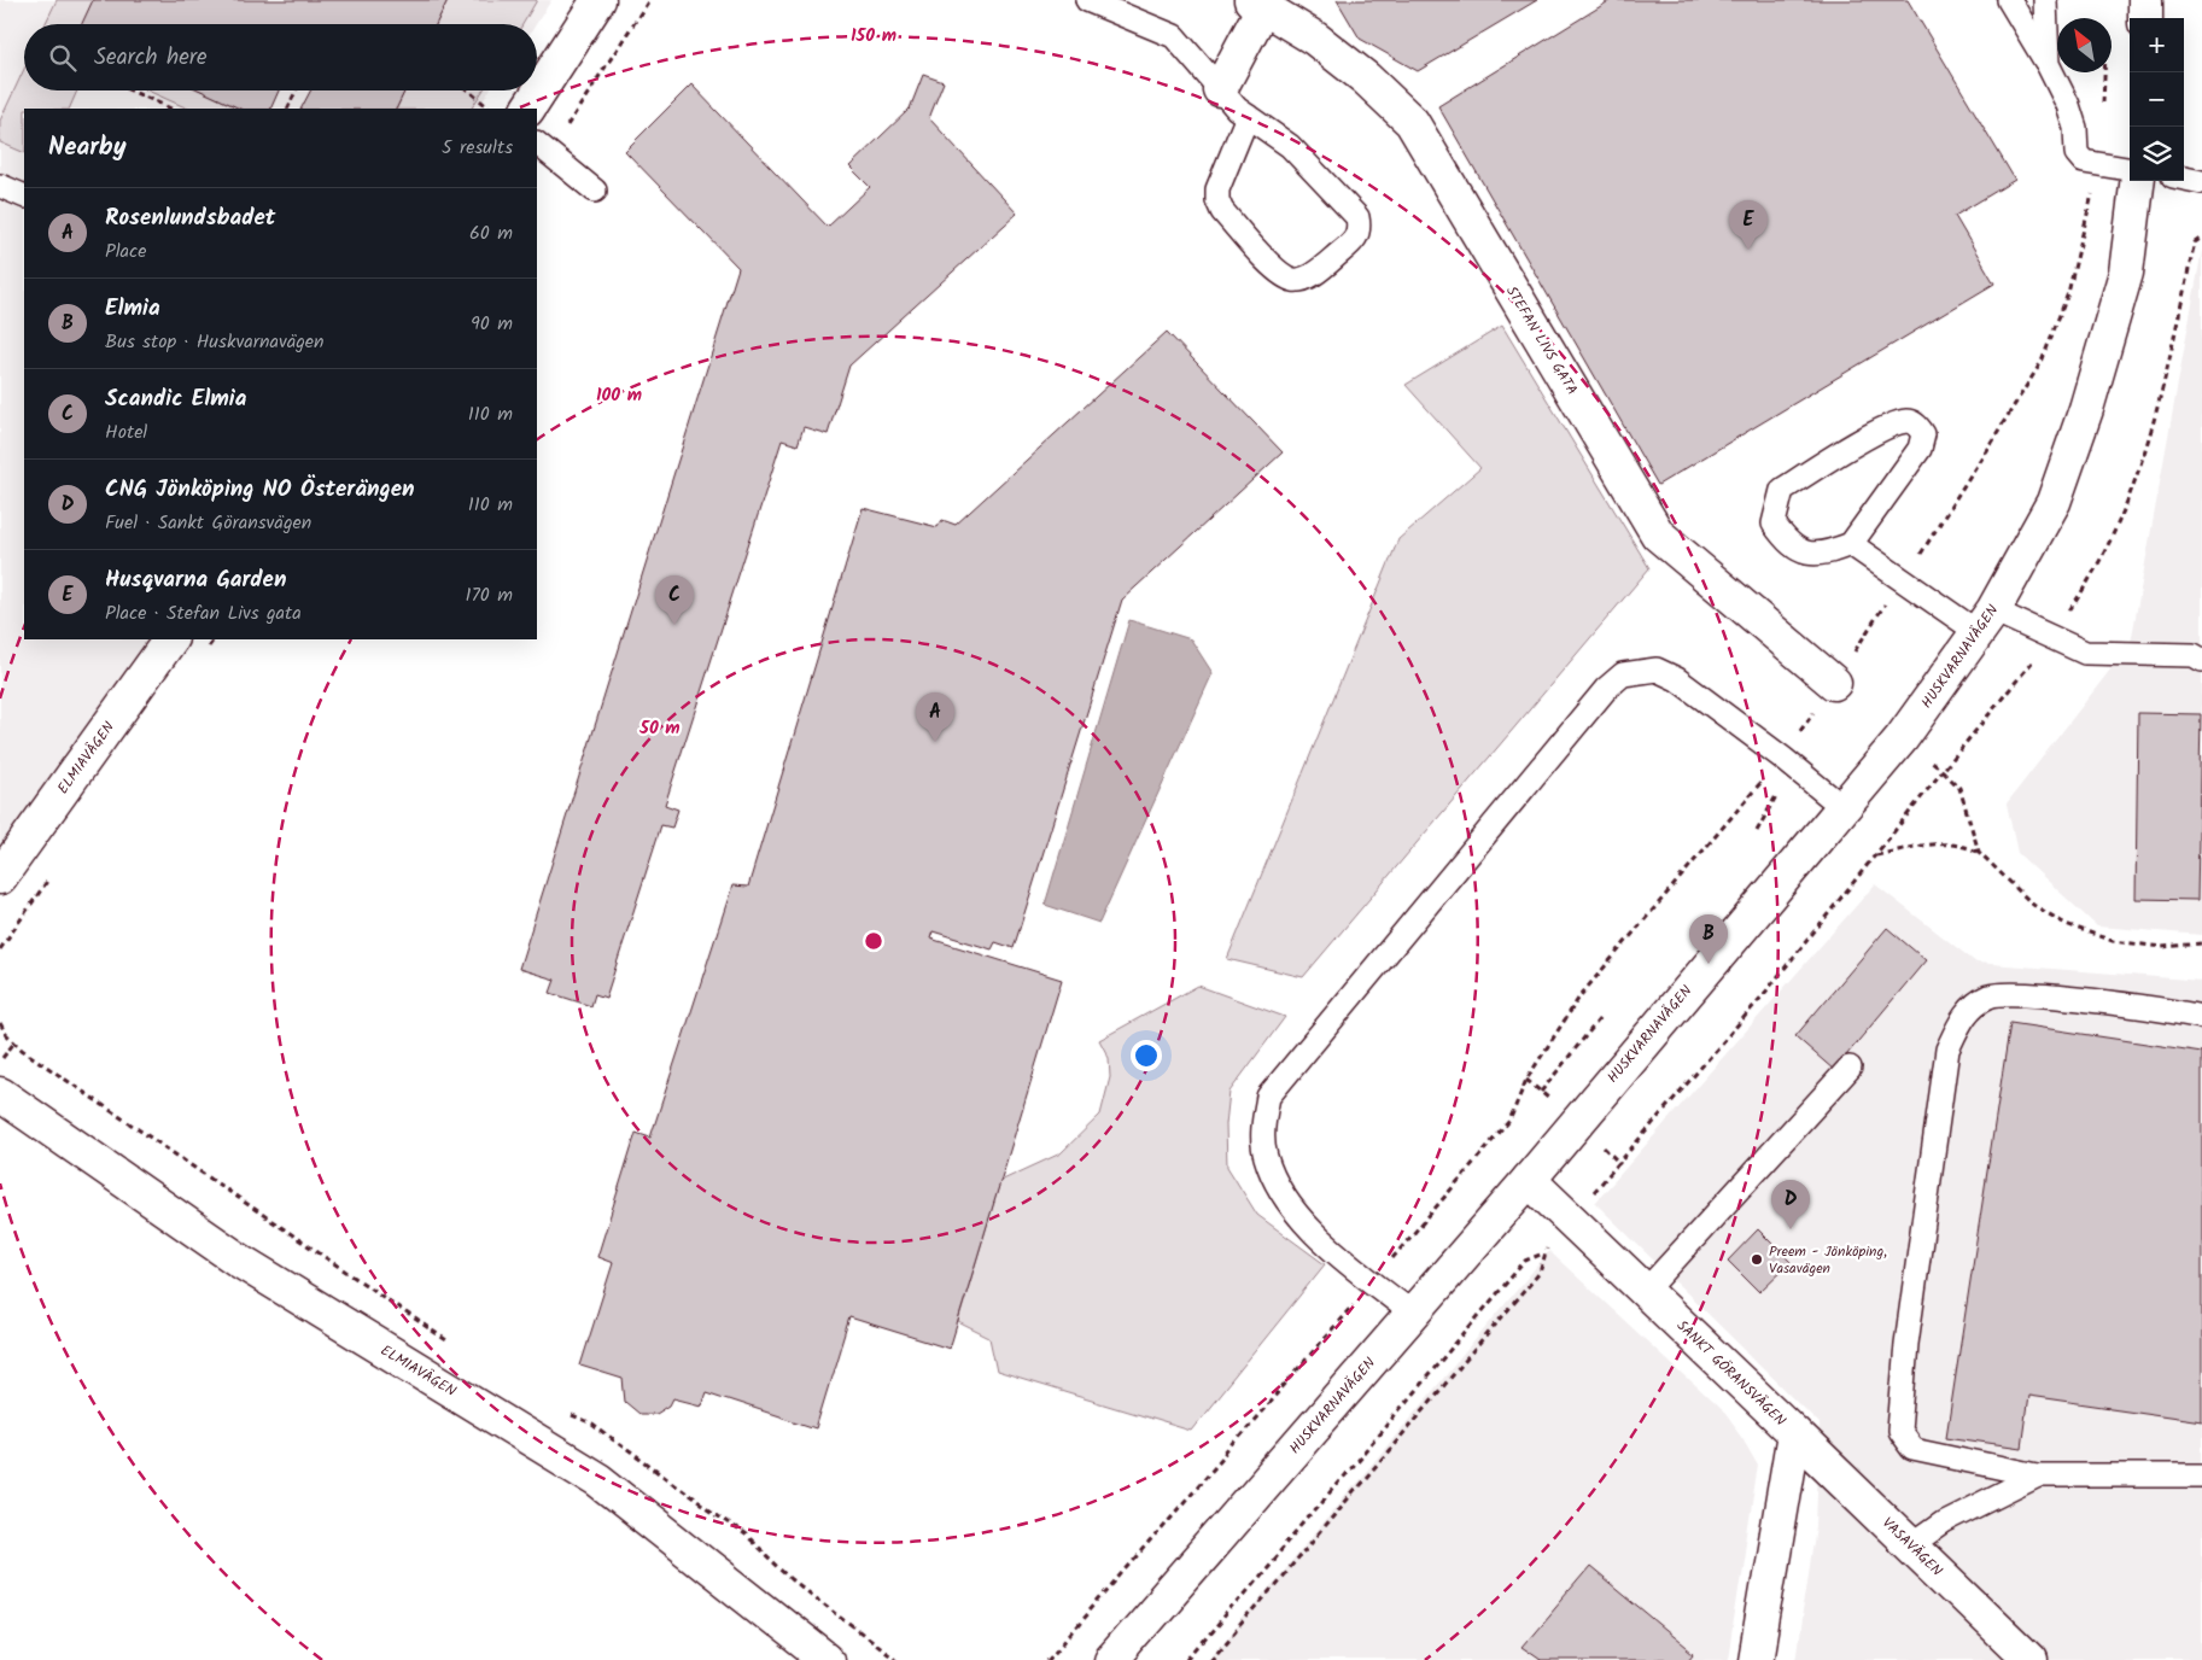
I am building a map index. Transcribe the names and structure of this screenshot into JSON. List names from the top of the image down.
{
  "streets": {
    "street": [
      "STEFAN LIVS GATA",
      "HUSKVARNAVÄGEN",
      "ELMIAVÄGEN",
      "SANKT GÖRANSVÄGEN",
      "VASAVÄGEN"
    ]
  },
  "crossings": [
    ["HUSKVARNAVÄGEN", "SANKT GÖRANSVÄGEN"],
    ["SANKT GÖRANSVÄGEN", "VASAVÄGEN"]
  ],
  "places": ["Preem - Jönköping, Vasavägen"],
  "north": "top left",
  "page": {
    "map_buttons": ["+", "−"],
    "search": "Search here",
    "heading": ["Nearby", "5 results"],
    "list": [
      {
        "mark": "A",
        "name": "Rosenlundsbadet",
        "note": "Place",
        "value": "60 m"
      },
      {
        "mark": "B",
        "name": "Elmia",
        "note": "Bus stop · Huskvarnavägen",
        "value": "90 m"
      },
      {
        "mark": "C",
        "name": "Scandic Elmia",
        "note": "Hotel",
        "value": "110 m"
      },
      {
        "mark": "D",
        "name": "CNG Jönköping NO Österängen",
        "note": "Fuel · Sankt Göransvägen",
        "value": "110 m"
      },
      {
        "mark": "E",
        "name": "Husqvarna Garden",
        "note": "Place · Stefan Livs gata",
        "value": "170 m"
      }
    ],
    "pins": [
      "E",
      "C",
      "A",
      "B",
      "D"
    ]
  },
  "rings": ["150 m", "100 m", "50 m"]
}
